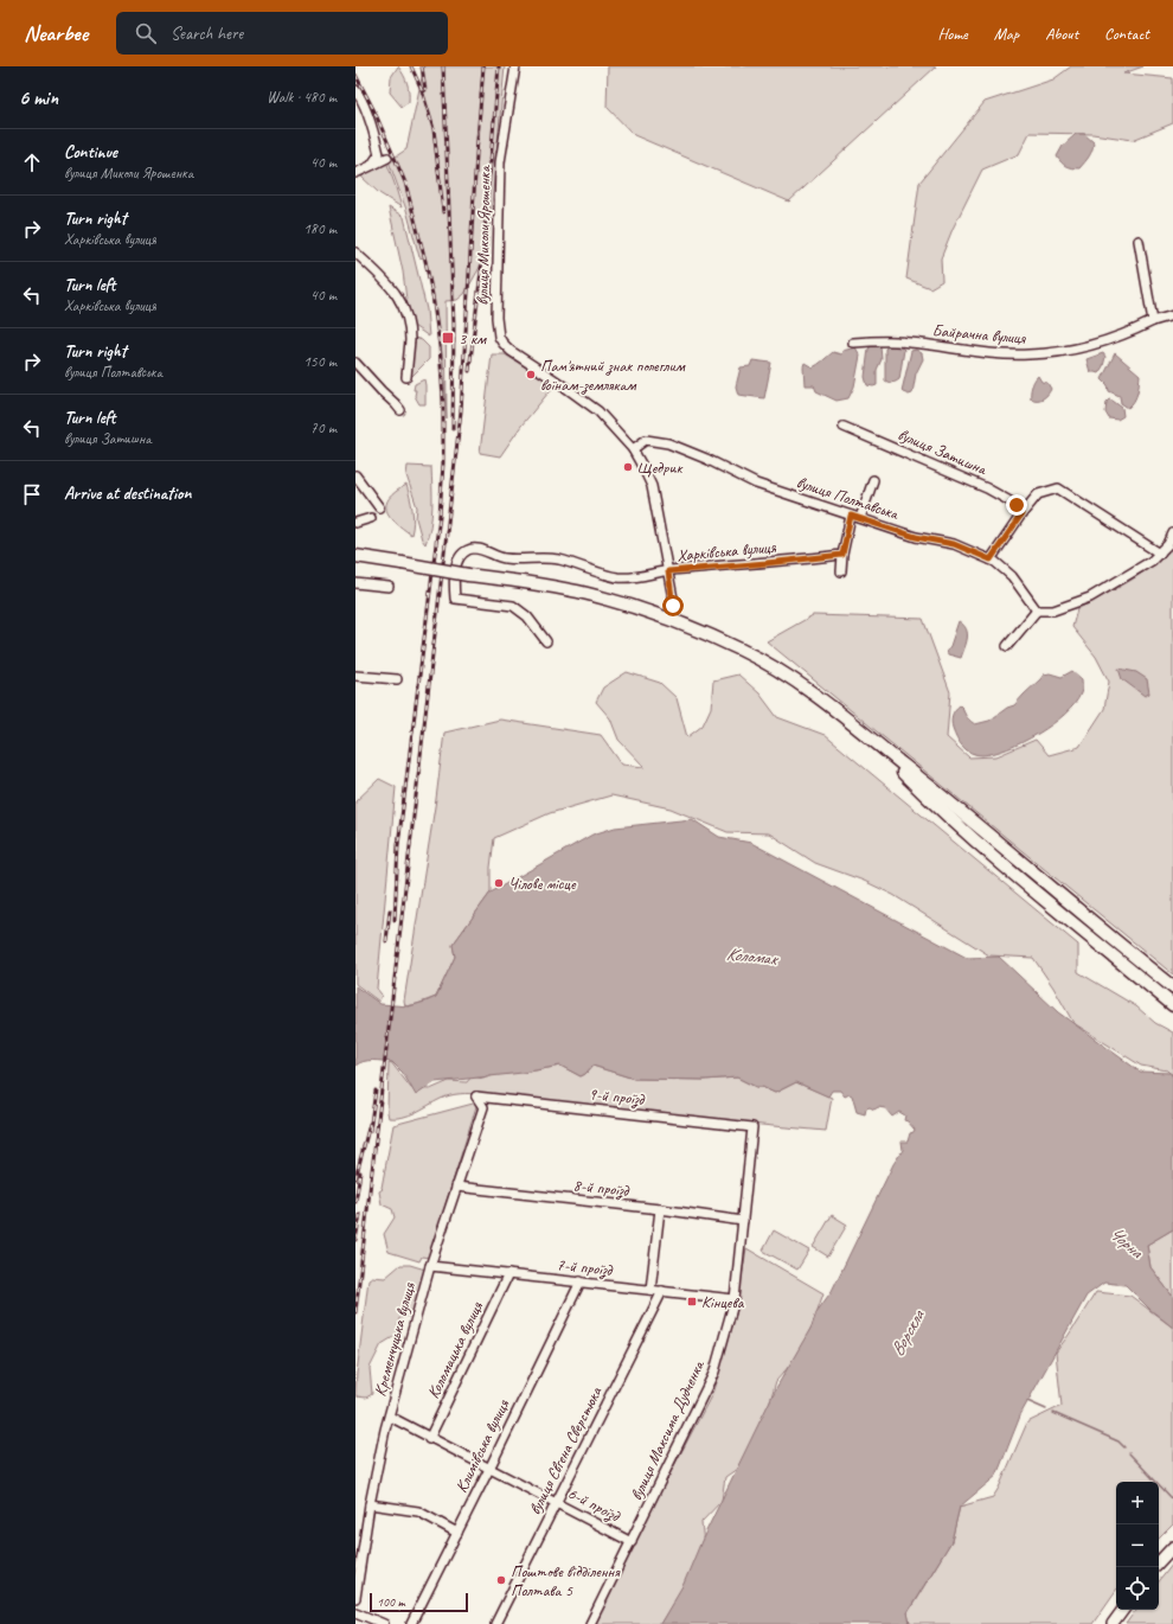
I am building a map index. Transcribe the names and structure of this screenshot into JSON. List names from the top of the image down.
{
  "streets": {
    "street": [
      "вулиця Миколи Ярошенка",
      "Байрачна вулиця",
      "вулиця Затишна",
      "вулиця Полтавська",
      "Харківська вулиця",
      "9-й проїзд",
      "8-й проїзд",
      "7-й проїзд",
      "Кременчуцька вулиця",
      "Коломацька вулиця",
      "вулиця Максима Дудченка",
      "Климівська вулиця",
      "вулиця Євгена Сверстюка",
      "6-й проїзд"
    ]
  },
  "crossings": [
    ["вулиця Миколи Ярошенка", "вулиця Полтавська"],
    ["вулиця Миколи Ярошенка", "Харківська вулиця"],
    ["9-й проїзд", "Кременчуцька вулиця"],
    ["9-й проїзд", "вулиця Максима Дудченка"],
    ["8-й проїзд", "Кременчуцька вулиця"],
    ["8-й проїзд", "вулиця Максима Дудченка"],
    ["7-й проїзд", "Кременчуцька вулиця"],
    ["7-й проїзд", "Коломацька вулиця"],
    ["7-й проїзд", "вулиця Максима Дудченка"],
    ["7-й проїзд", "Климівська вулиця"],
    ["7-й проїзд", "вулиця Євгена Сверстюка"],
    ["Кременчуцька вулиця", "6-й проїзд"],
    ["Коломацька вулиця", "6-й проїзд"],
    ["вулиця Максима Дудченка", "6-й проїзд"],
    ["Климівська вулиця", "6-й проїзд"],
    ["вулиця Євгена Сверстюка", "6-й проїзд"]
  ],
  "water": ["Коломак", "Чорна", "Ворскла"],
  "places": {
    "transit": ["3 км", "Кінцева"],
    "other": [
      "Пам'ятний знак полеглим воїнам-землякам",
      "Щедрик",
      "Чілове місце",
      "Поштове відділення Полтава 5"
    ]
  },
  "scale_bar": "100 m",
  "page": {
    "header": "Nearbee",
    "search": "Search here",
    "nav": [
      "Home",
      "Map",
      "About",
      "Contact"
    ],
    "heading": ["6 min", "Walk · 480 m"],
    "list": [
      ["Continue", "вулиця Миколи Ярошенка", "40 m"],
      ["Turn right", "Харківська вулиця", "180 m"],
      ["Turn left", "Харківська вулиця", "40 m"],
      ["Turn right", "вулиця Полтавська", "150 m"],
      ["Turn left", "вулиця Затишна", "70 m"],
      "Arrive at destination"
    ],
    "map_buttons": ["+", "−"],
    "scale": "100 m"
  }
}
